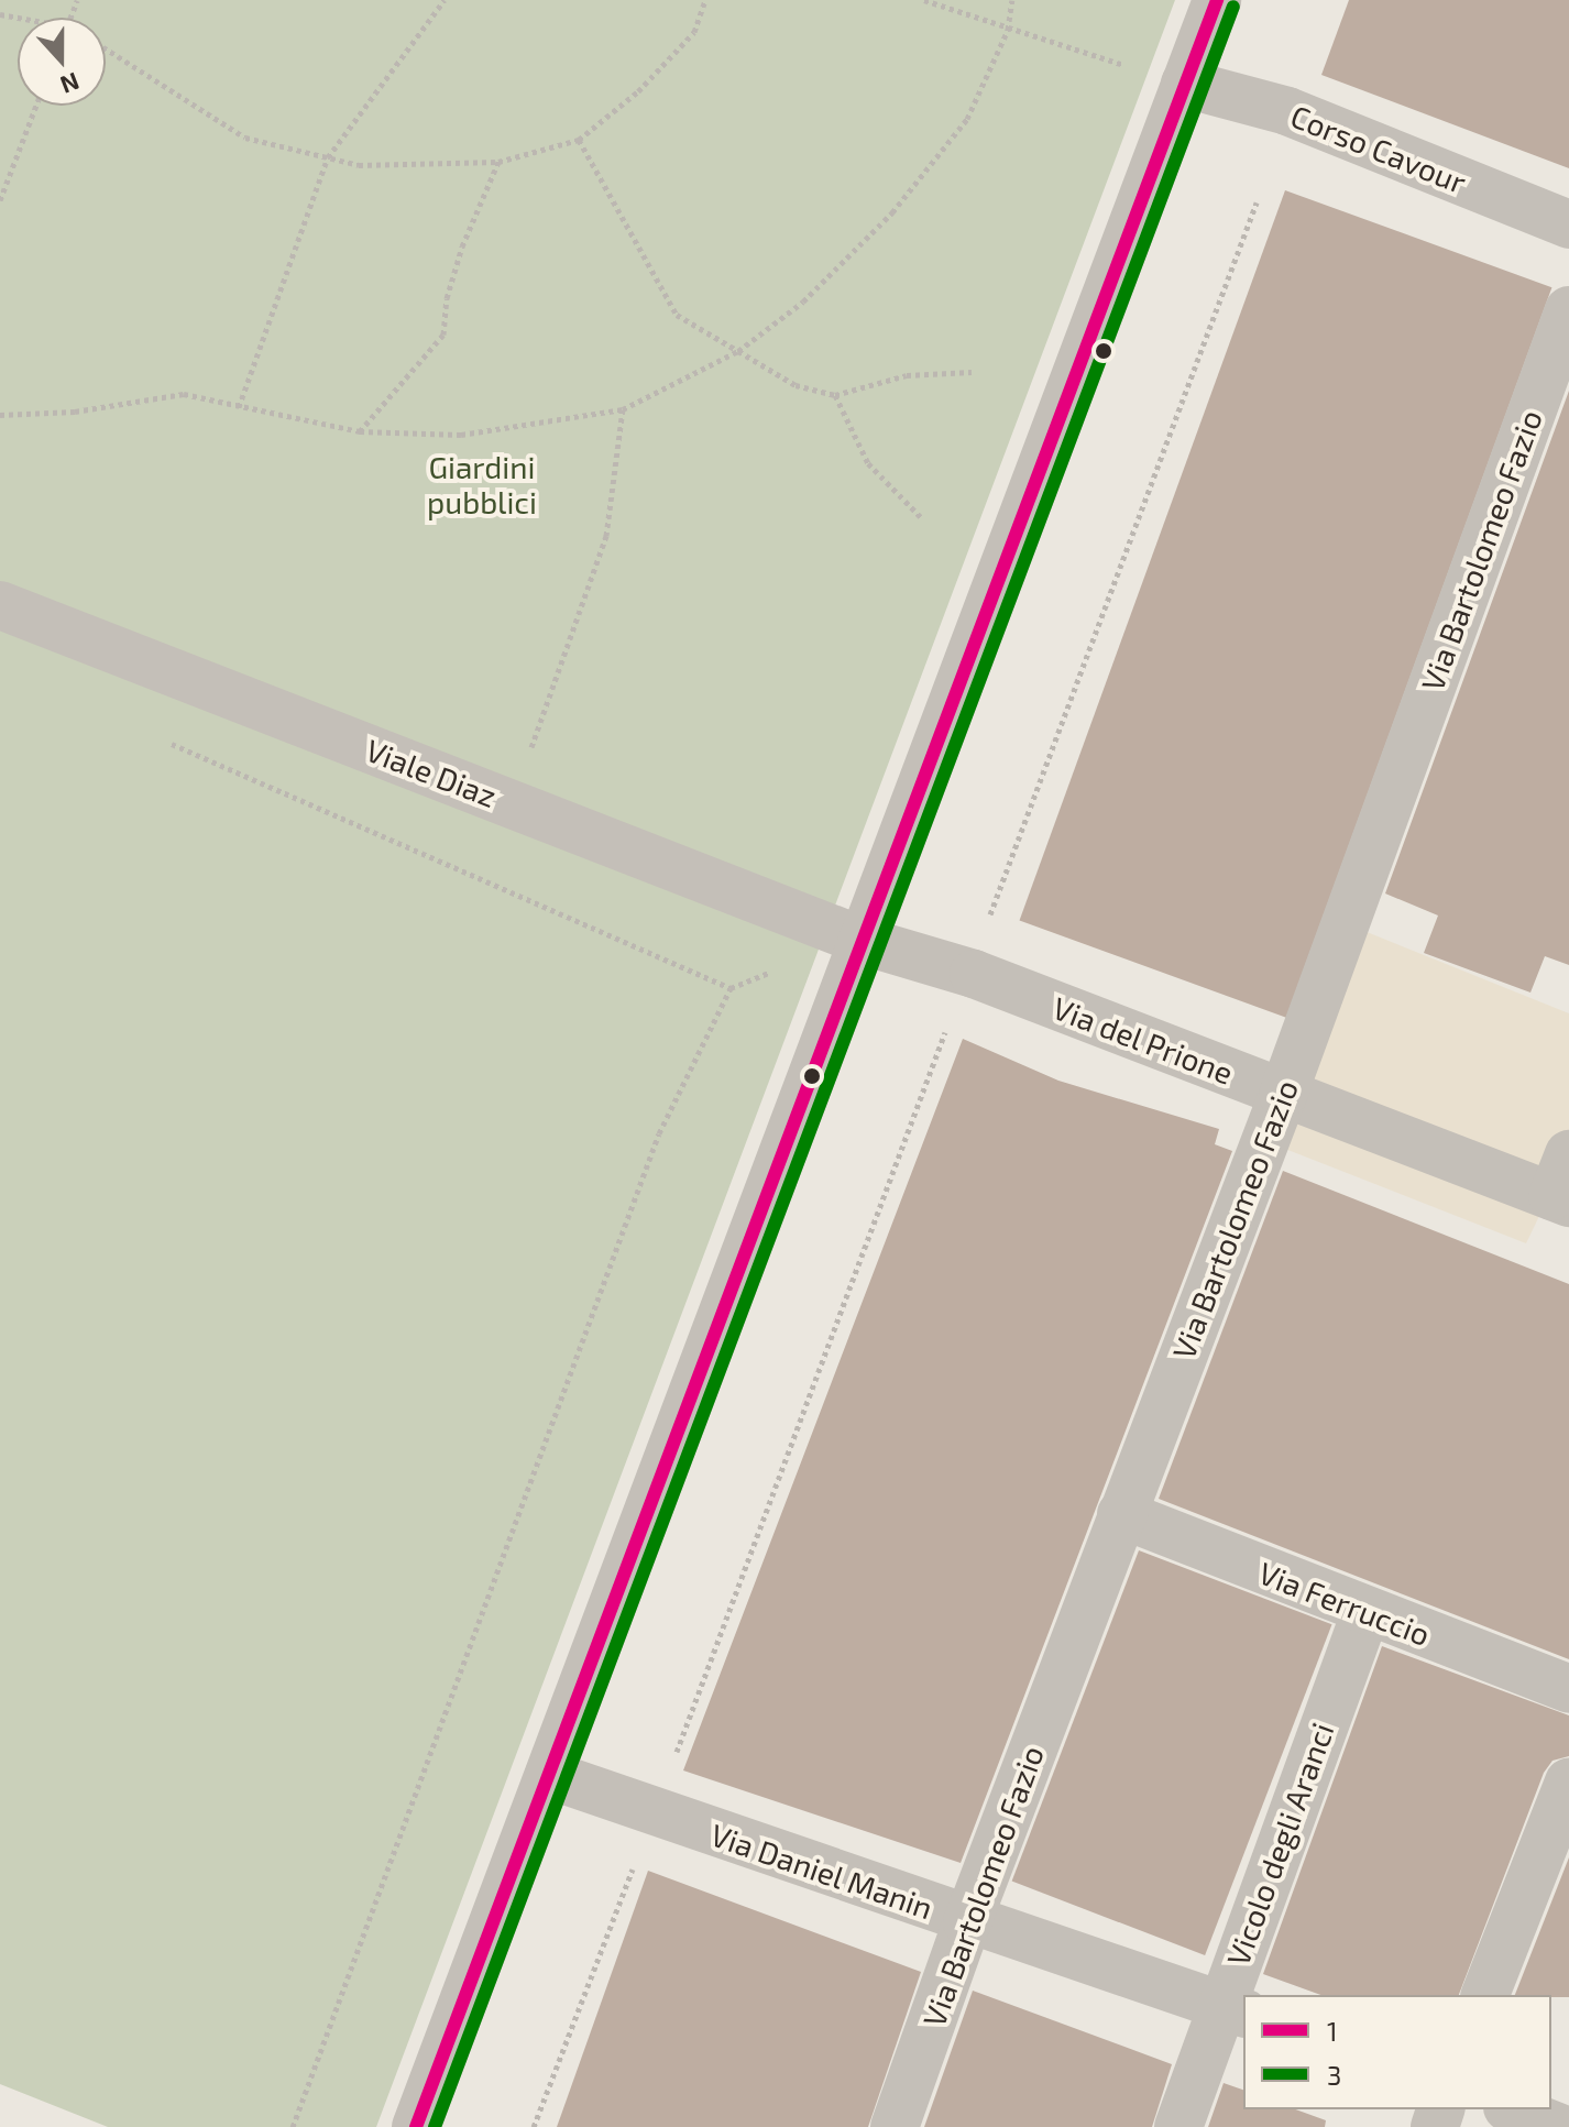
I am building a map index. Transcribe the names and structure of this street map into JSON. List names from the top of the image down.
{
  "streets": {
    "street": [
      "Corso Cavour",
      "Via Bartolomeo Fazio",
      "Viale Diaz",
      "Via del Prione",
      "Via Ferruccio",
      "Vicolo degli Aranci",
      "Via Daniel Manin"
    ]
  },
  "crossings": [
    ["Via Bartolomeo Fazio", "Via del Prione"],
    ["Via Bartolomeo Fazio", "Via Ferruccio"],
    ["Via Bartolomeo Fazio", "Via Daniel Manin"],
    ["Viale Diaz", "Via del Prione"],
    ["Via Ferruccio", "Vicolo degli Aranci"],
    ["Vicolo degli Aranci", "Via Daniel Manin"]
  ],
  "parks": ["Giardini pubblici"],
  "lines": ["transit line 1", "transit line 3"],
  "legend": ["1", "3"],
  "north": "bottom"
}
